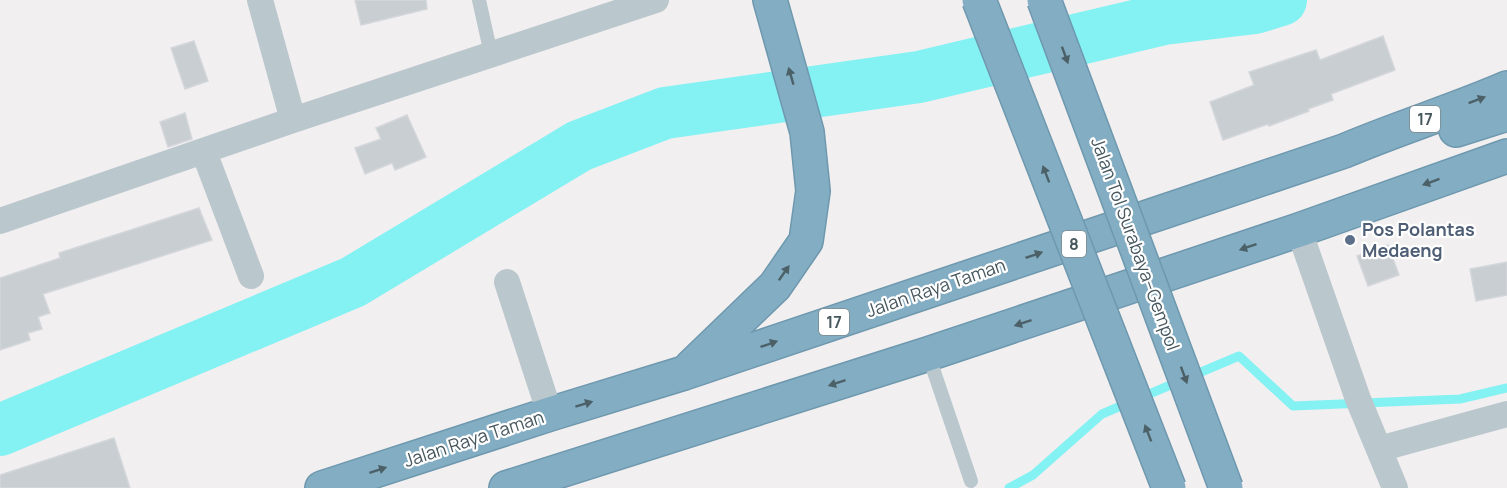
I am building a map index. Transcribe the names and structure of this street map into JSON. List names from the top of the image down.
{
  "streets": {
    "highway": [
      "17",
      "8",
      "Jalan Tol Surabaya–Gempol",
      "Jalan Raya Taman"
    ]
  },
  "crossings": [
    ["17", "Jalan Raya Taman"]
  ],
  "places": ["Pos Polantas Medaeng"]
}
